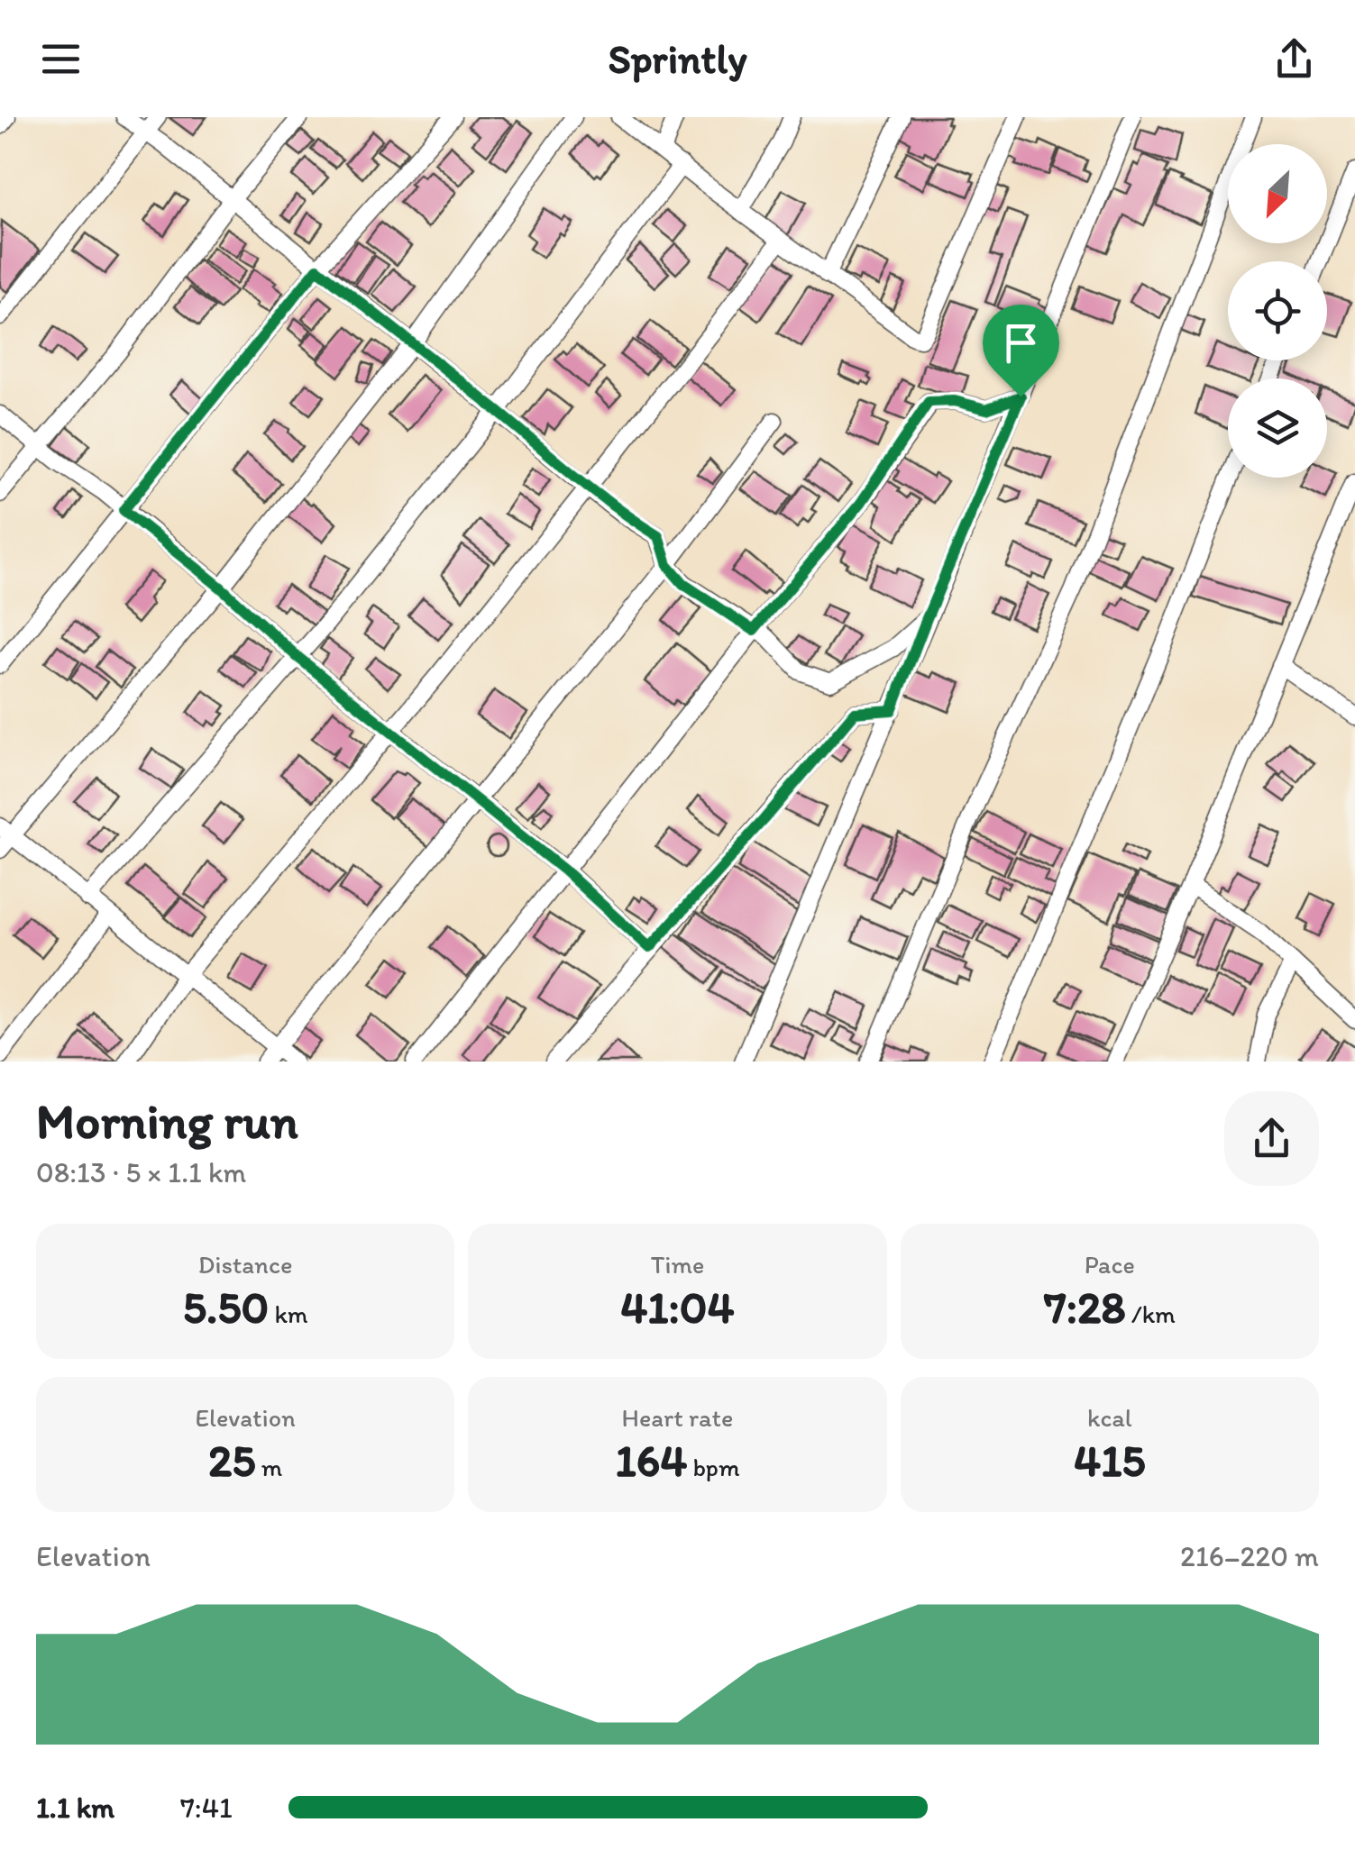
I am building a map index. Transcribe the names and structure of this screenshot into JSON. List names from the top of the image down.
{
  "north": "bottom left",
  "page": {
    "header": "Sprintly",
    "heading": ["Morning run", "08:13 · 5 × 1.1 km"],
    "stats": [
      ["Distance", "5.50 km"],
      ["Time", "41:04"],
      ["Pace", "7:28 /km"],
      ["Elevation", "25 m"],
      ["Heart rate", "164 bpm"],
      ["kcal", "415"]
    ],
    "chart": ["Elevation", "216–220 m"],
    "list": [
      {
        "name": "1.1 km",
        "note": "7:41"
      }
    ]
  }
}
